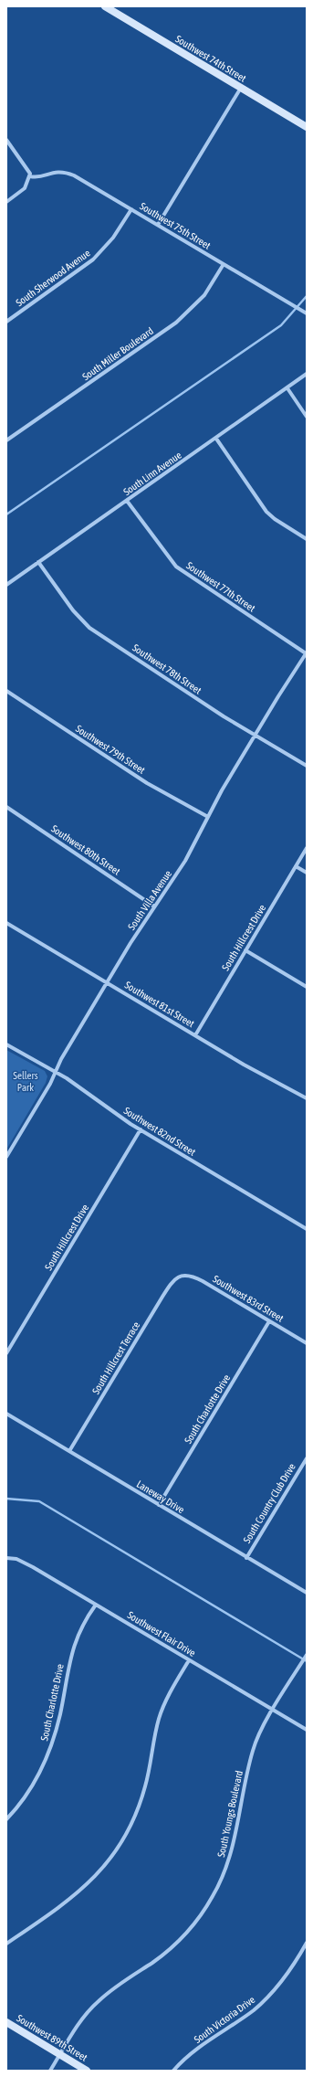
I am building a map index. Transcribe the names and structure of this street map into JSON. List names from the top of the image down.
{
  "streets": {
    "main road": ["Southwest 74th Street", "Southwest 89th Street"],
    "street": [
      "Southwest 75th Street",
      "South Sherwood Avenue",
      "South Miller Boulevard",
      "South Linn Avenue",
      "Southwest 77th Street",
      "Southwest 78th Street",
      "Southwest 79th Street",
      "Southwest 80th Street",
      "South Villa Avenue",
      "South Hillcrest Drive",
      "Southwest 81st Street",
      "Southwest 82nd Street",
      "Southwest 83rd Street",
      "South Hillcrest Terrace",
      "South Charlotte Drive",
      "Laneway Drive",
      "South Country Club Drive",
      "Southwest Flair Drive",
      "South Youngs Boulevard",
      "South Victoria Drive"
    ]
  },
  "crossings": [
    ["Southwest 75th Street", "South Sherwood Avenue"],
    ["Southwest 75th Street", "South Miller Boulevard"],
    ["South Linn Avenue", "Southwest 77th Street"],
    ["South Linn Avenue", "Southwest 78th Street"],
    ["Southwest 77th Street", "South Villa Avenue"],
    ["Southwest 78th Street", "South Villa Avenue"],
    ["Southwest 79th Street", "South Villa Avenue"],
    ["Southwest 80th Street", "South Villa Avenue"],
    ["South Villa Avenue", "Southwest 81st Street"],
    ["South Villa Avenue", "Southwest 82nd Street"],
    ["South Hillcrest Drive", "Southwest 81st Street"],
    ["South Hillcrest Drive", "Southwest 82nd Street"],
    ["Southwest 83rd Street", "South Hillcrest Terrace"],
    ["Southwest 83rd Street", "South Charlotte Drive"],
    ["South Hillcrest Terrace", "Laneway Drive"],
    ["South Charlotte Drive", "Laneway Drive"],
    ["South Charlotte Drive", "Southwest Flair Drive"],
    ["Laneway Drive", "South Country Club Drive"],
    ["Southwest Flair Drive", "South Youngs Boulevard"],
    ["South Youngs Boulevard", "Southwest 89th Street"]
  ],
  "parks": ["Sellers Park"]
}
